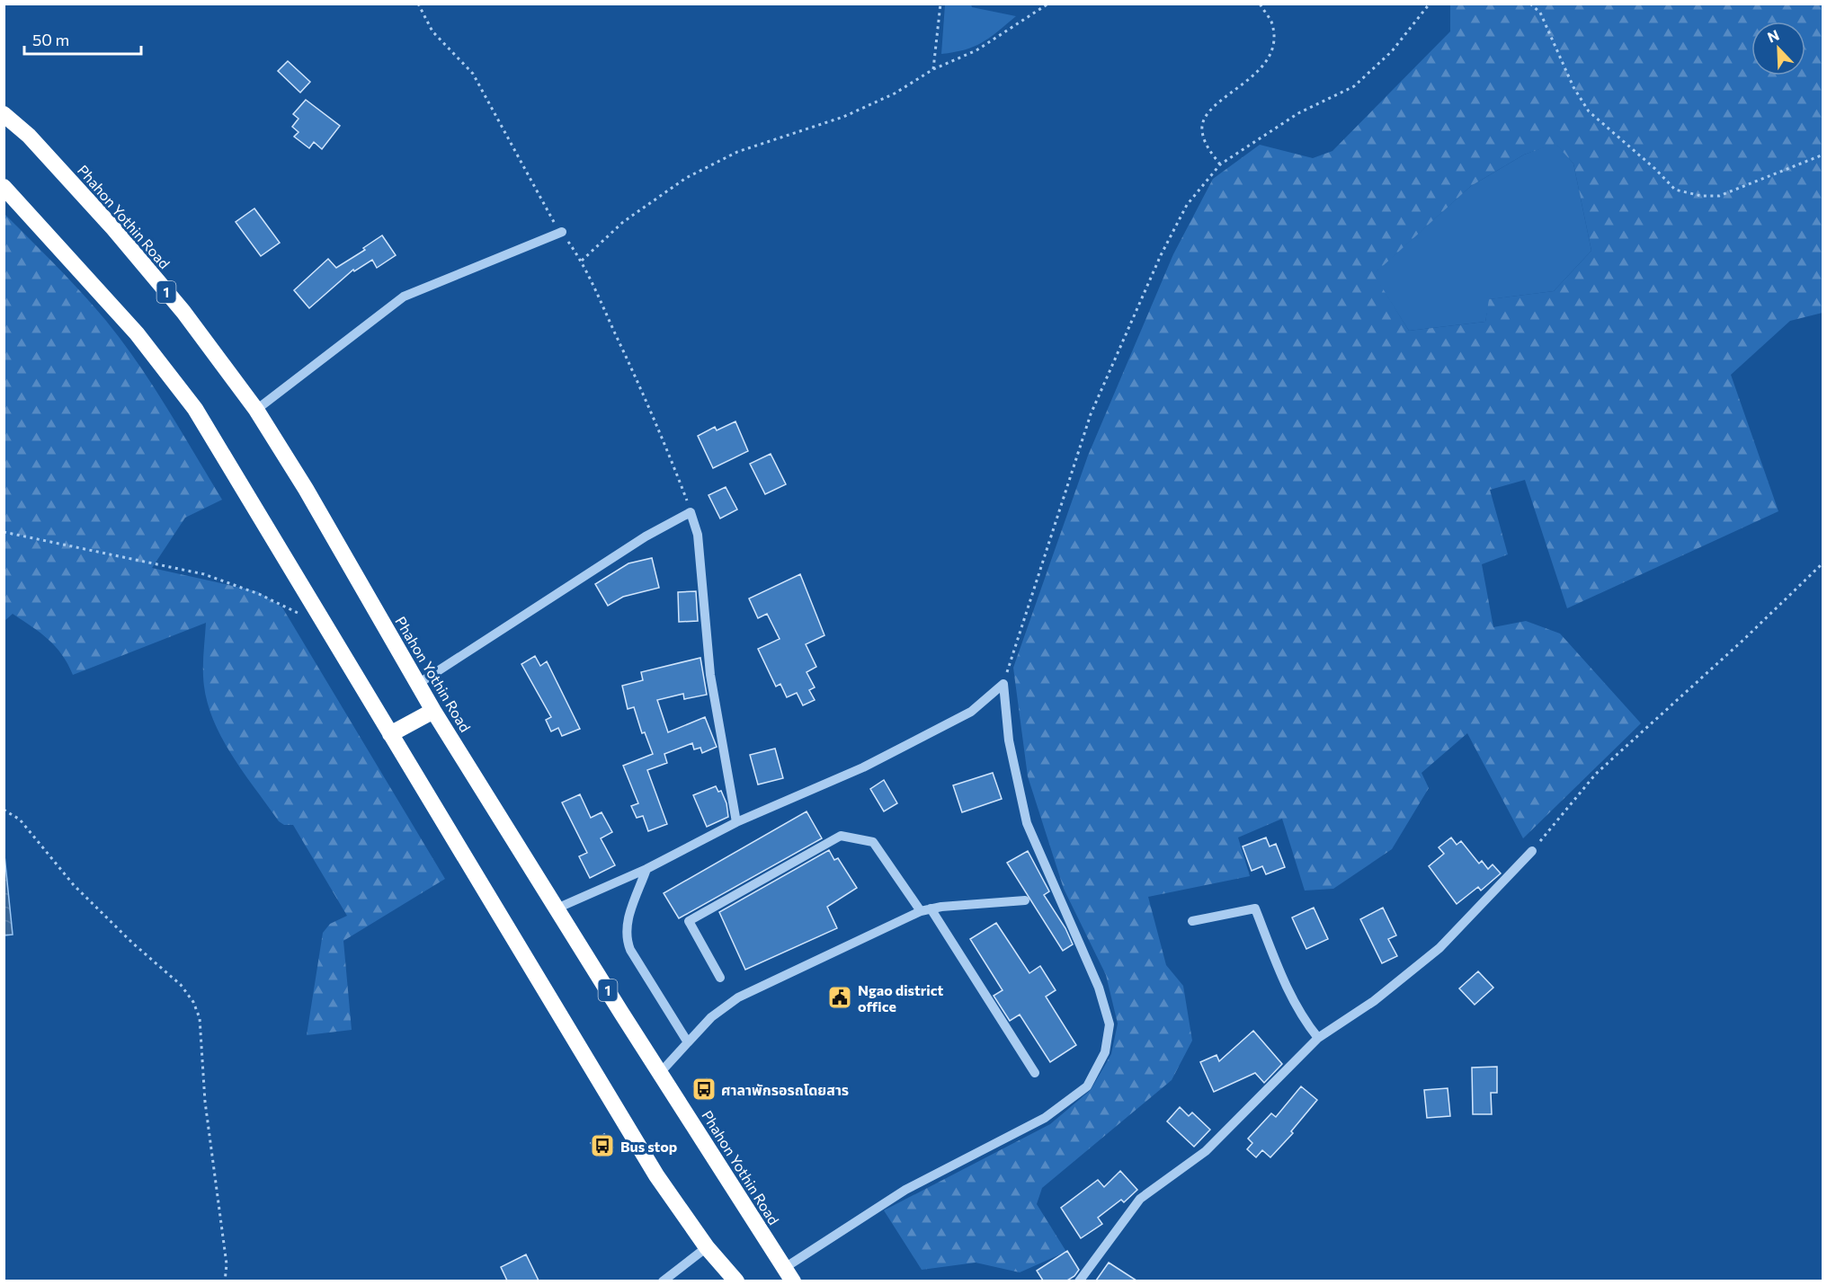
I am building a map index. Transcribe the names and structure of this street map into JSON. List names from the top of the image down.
{
  "streets": {
    "highway": ["Phahon Yothin Road", "1"]
  },
  "places": {
    "public building": ["Ngao district office"],
    "bus stop": ["ศาลาพักรอรถโดยสาร", "Bus stop"]
  },
  "scale_bar": "50 m",
  "north": "top left"
}
